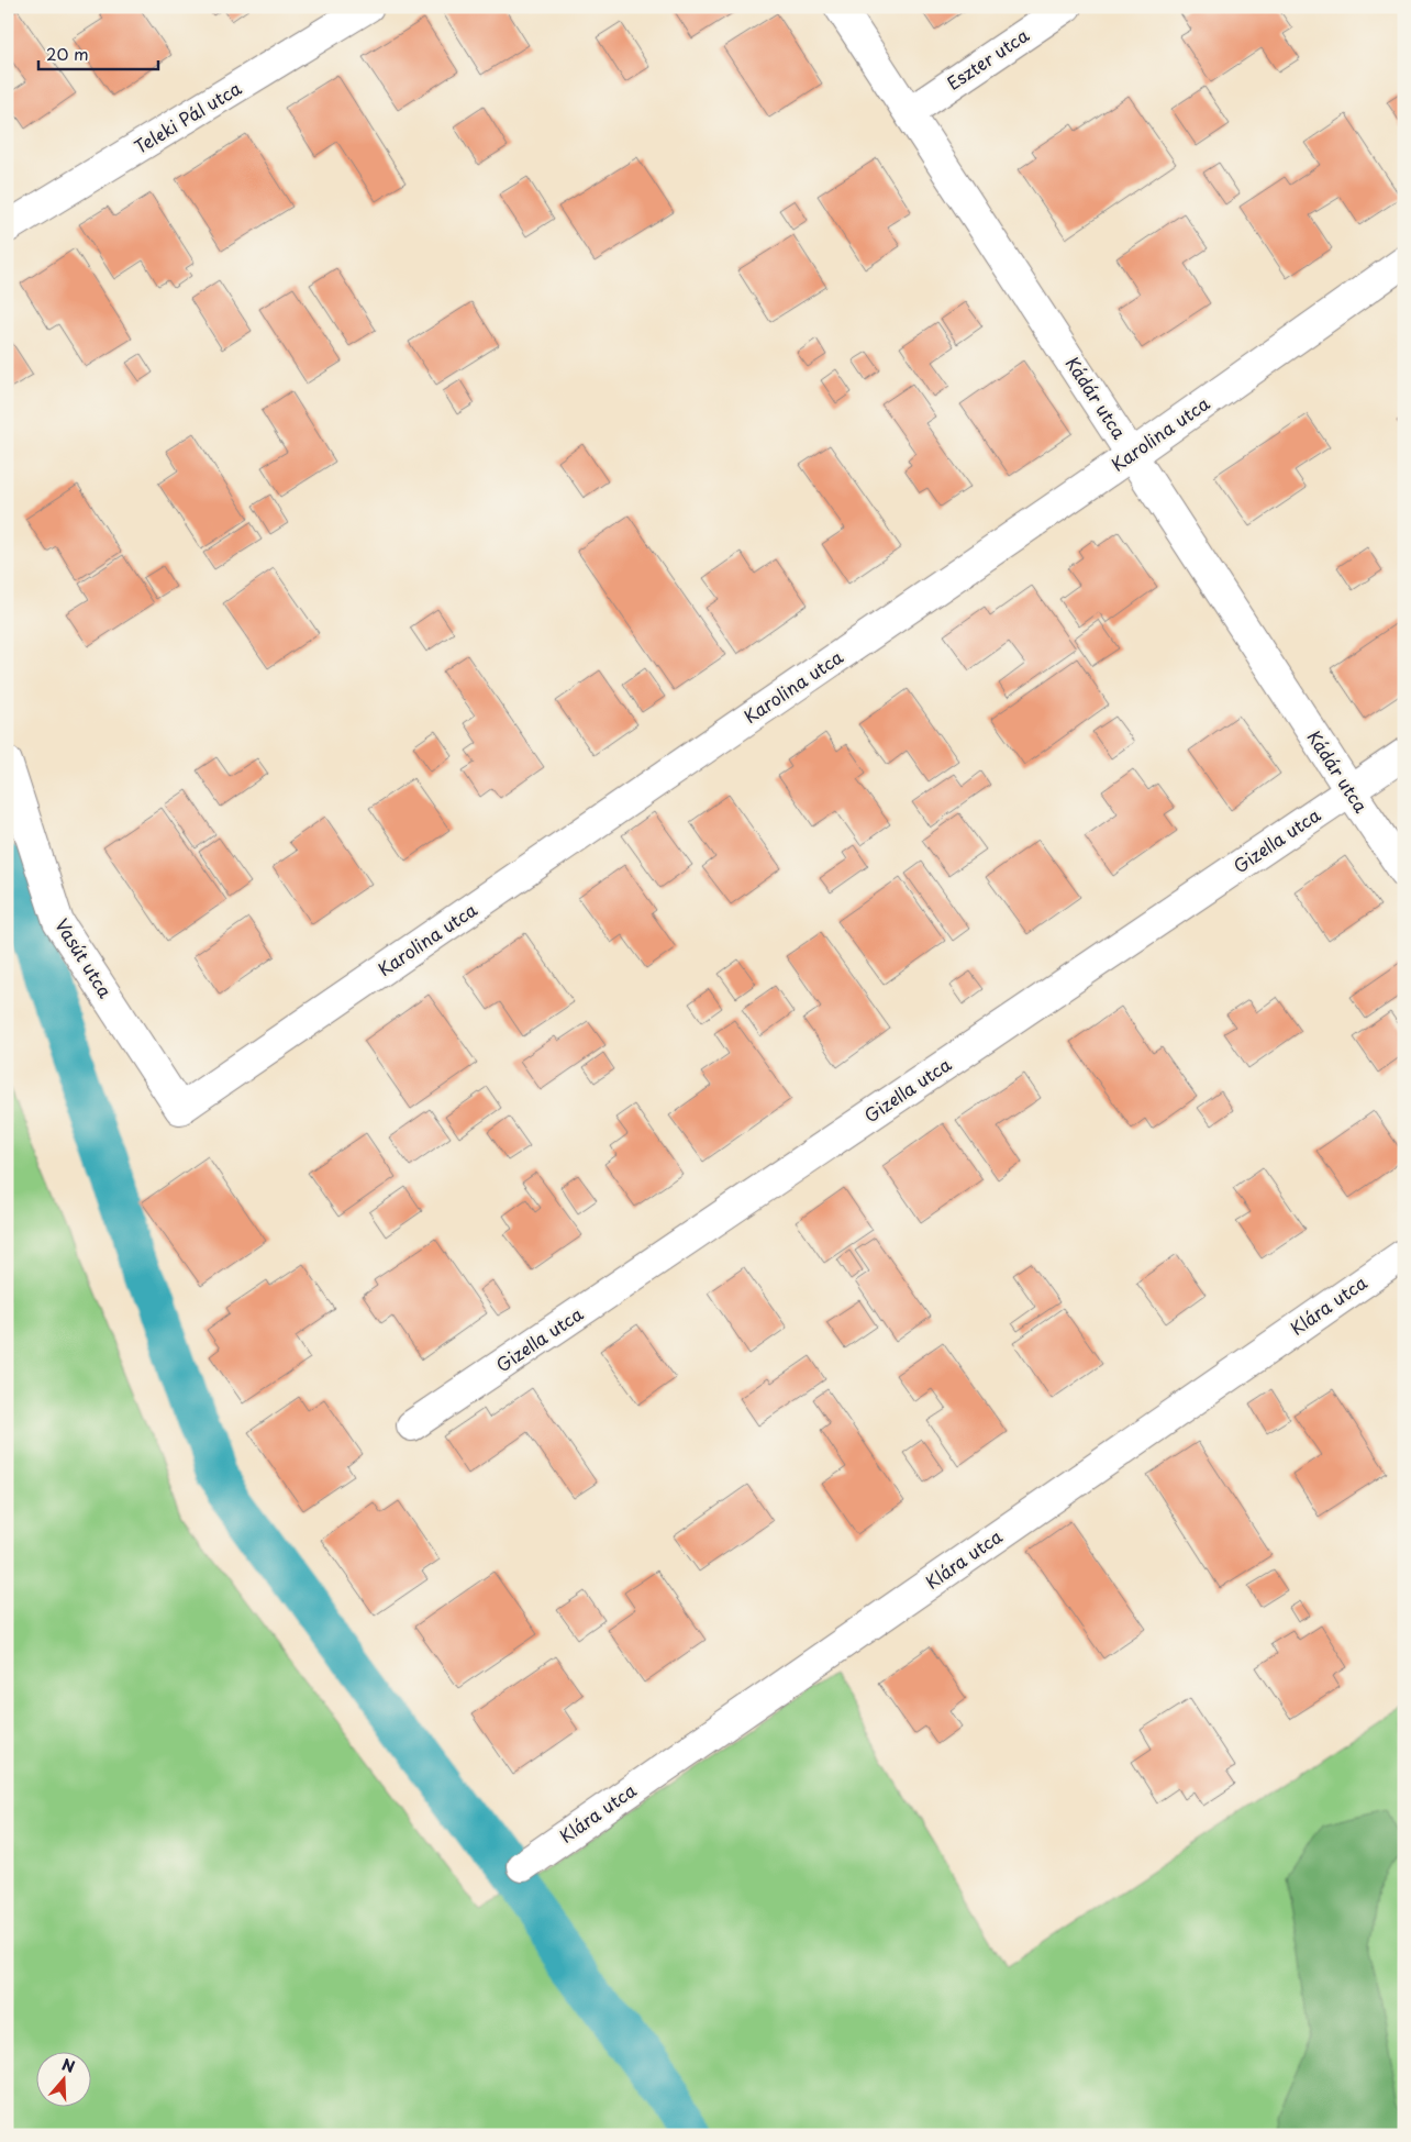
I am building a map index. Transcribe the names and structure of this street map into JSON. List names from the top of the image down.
{
  "streets": {
    "street": [
      "Eszter utca",
      "Teleki Pál utca",
      "Kádár utca",
      "Karolina utca",
      "Gizella utca",
      "Vasút utca",
      "Klára utca"
    ]
  },
  "crossings": [
    ["Eszter utca", "Kádár utca"],
    ["Kádár utca", "Karolina utca"],
    ["Kádár utca", "Gizella utca"],
    ["Karolina utca", "Vasút utca"]
  ],
  "scale_bar": "20 m",
  "north": "top"
}
